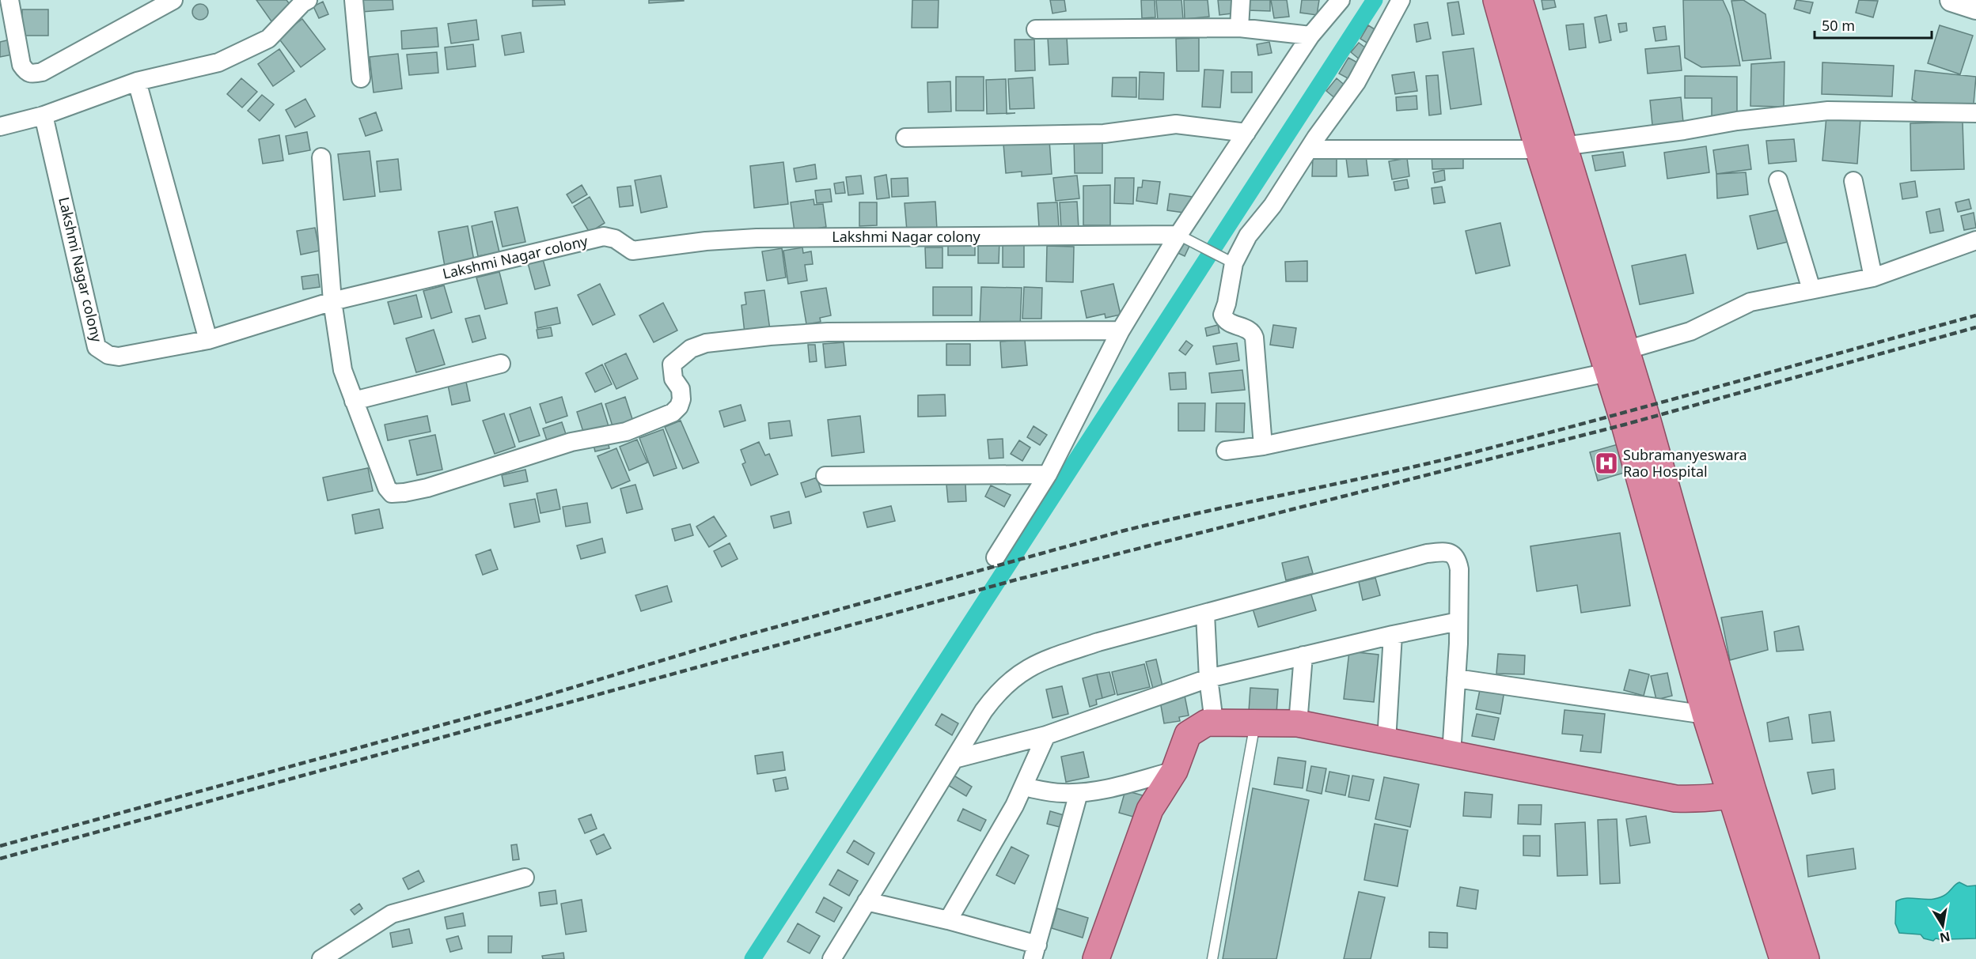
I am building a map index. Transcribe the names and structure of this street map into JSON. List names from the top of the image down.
{
  "streets": {
    "street": ["Lakshmi Nagar colony"]
  },
  "places": {
    "hospital": ["Subramanyeswara Rao Hospital"]
  },
  "scale_bar": "50 m",
  "north": "bottom"
}
